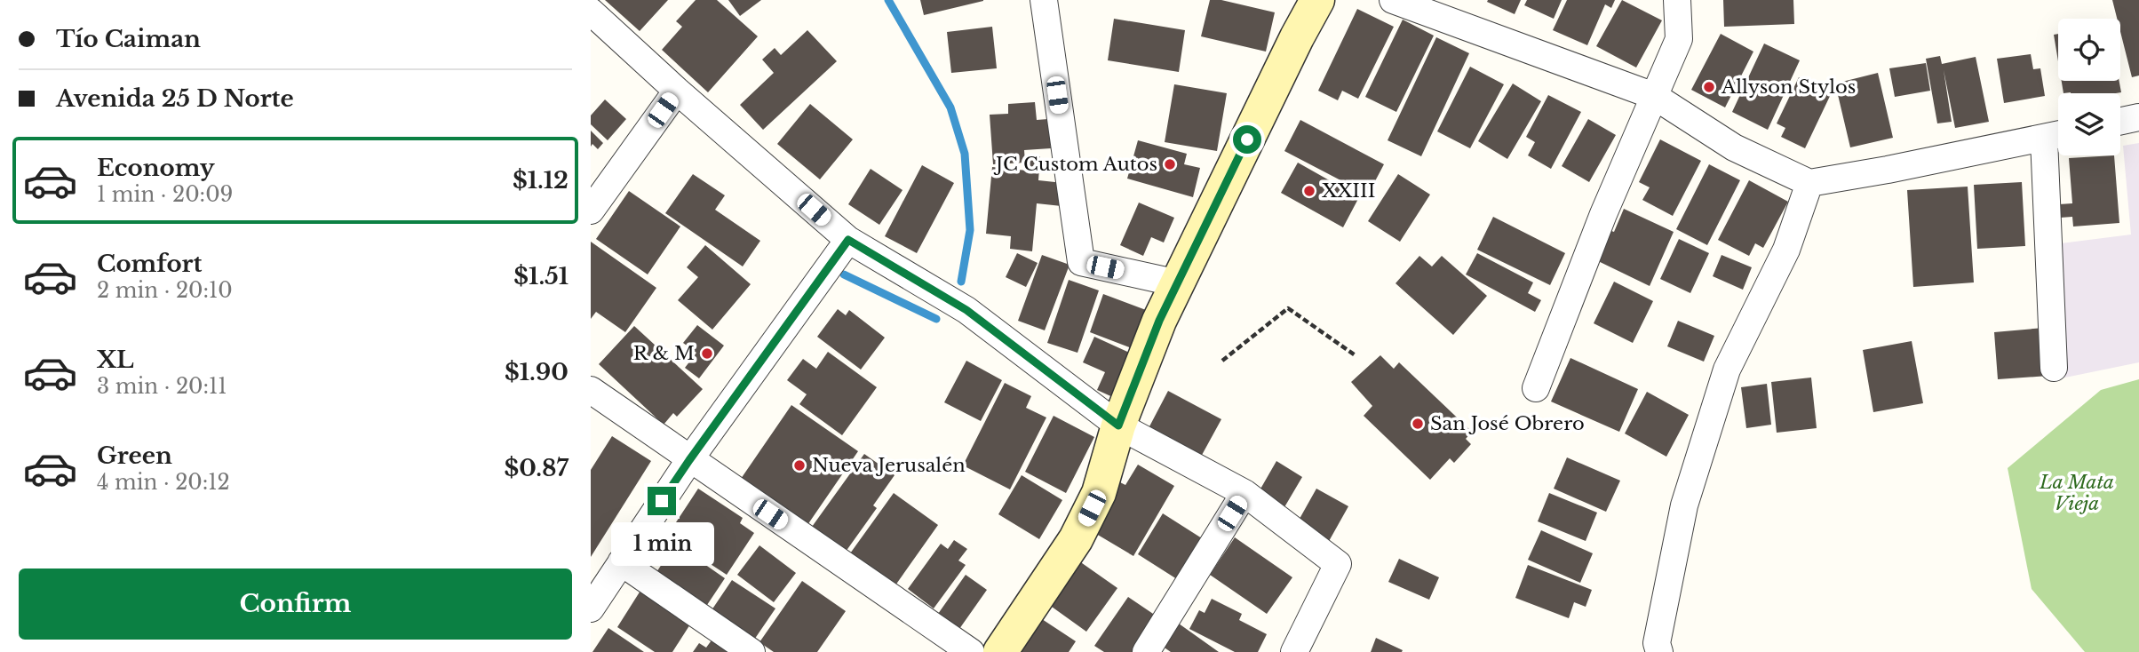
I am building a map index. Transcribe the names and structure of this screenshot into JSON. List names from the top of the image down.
{
  "parks": ["La Mata Vieja"],
  "places": [
    "Allyson Stylos",
    "JC Custom Autos",
    "XXIII",
    "R & M",
    "San José Obrero",
    "Nueva Jerusalén"
  ],
  "page": {
    "banner": ["Tío Caiman", "Avenida 25 D Norte"],
    "list": [
      {
        "name": "Economy",
        "note": "1 min · 20:09",
        "value": "$1.12"
      },
      {
        "name": "Comfort",
        "note": "2 min · 20:10",
        "value": "$1.51"
      },
      {
        "name": "XL",
        "note": "3 min · 20:11",
        "value": "$1.90"
      },
      {
        "name": "Green",
        "note": "4 min · 20:12",
        "value": "$0.87"
      }
    ],
    "bubble": "1 min",
    "buttons": "Confirm"
  }
}
